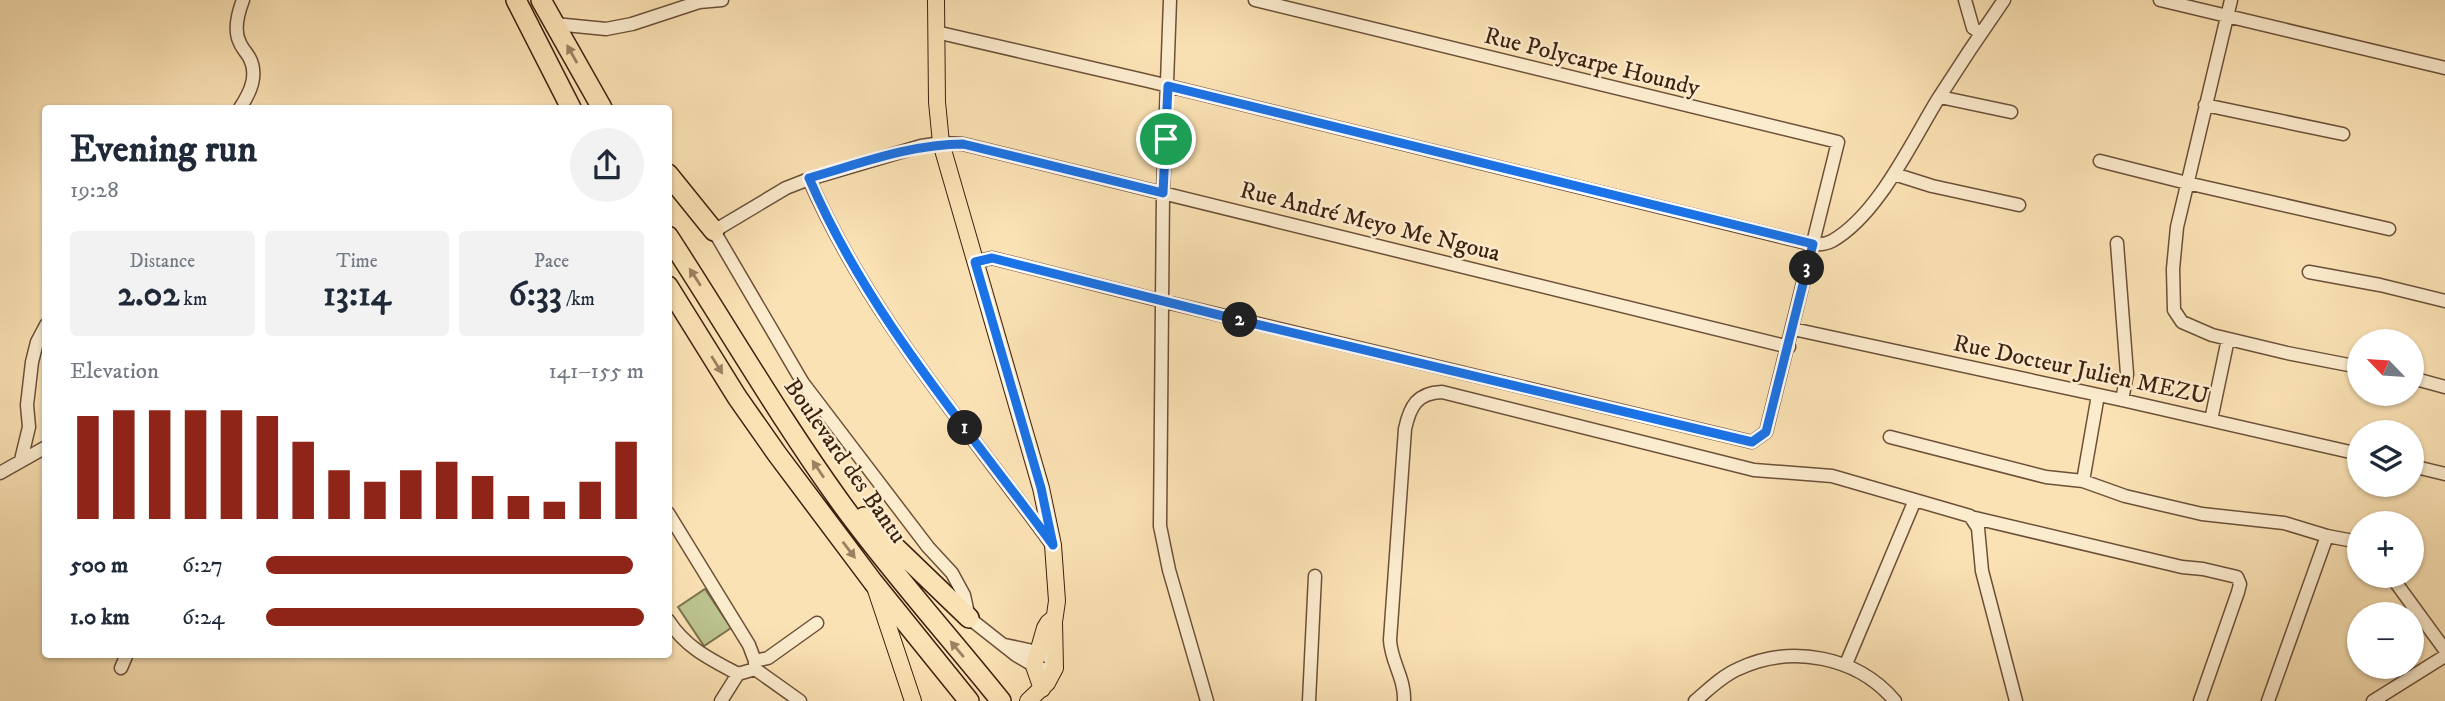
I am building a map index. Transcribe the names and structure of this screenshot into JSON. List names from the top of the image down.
{
  "streets": {
    "highway": ["Boulevard des Bantu"],
    "street": ["Rue Polycarpe Houndy", "Rue André Meyo Me Ngoua", "Rue Docteur Julien MEZU"]
  },
  "north": "top left",
  "page": {
    "heading": ["Evening run", "19:28"],
    "stats": [
      ["Distance", "2.02 km"],
      ["Time", "13:14"],
      ["Pace", "6:33 /km"]
    ],
    "pins": ["3", "2", "1"],
    "map_buttons": ["+", "−"],
    "chart": ["Elevation", "141–155 m"],
    "list": [
      {
        "name": "500 m",
        "note": "6:27"
      },
      {
        "name": "1.0 km",
        "note": "6:24"
      }
    ]
  }
}
